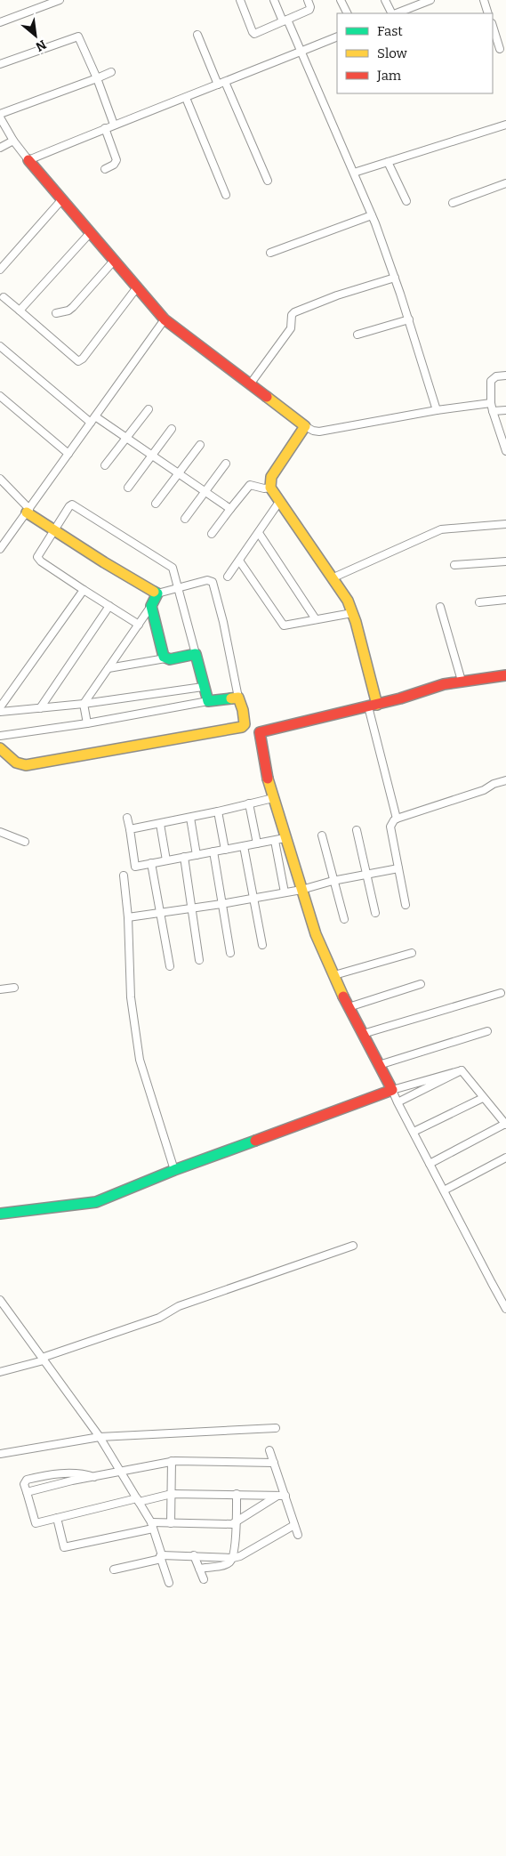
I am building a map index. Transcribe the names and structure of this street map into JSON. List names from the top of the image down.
{
  "legend": ["Fast", "Slow", "Jam"],
  "north": "bottom right"
}
